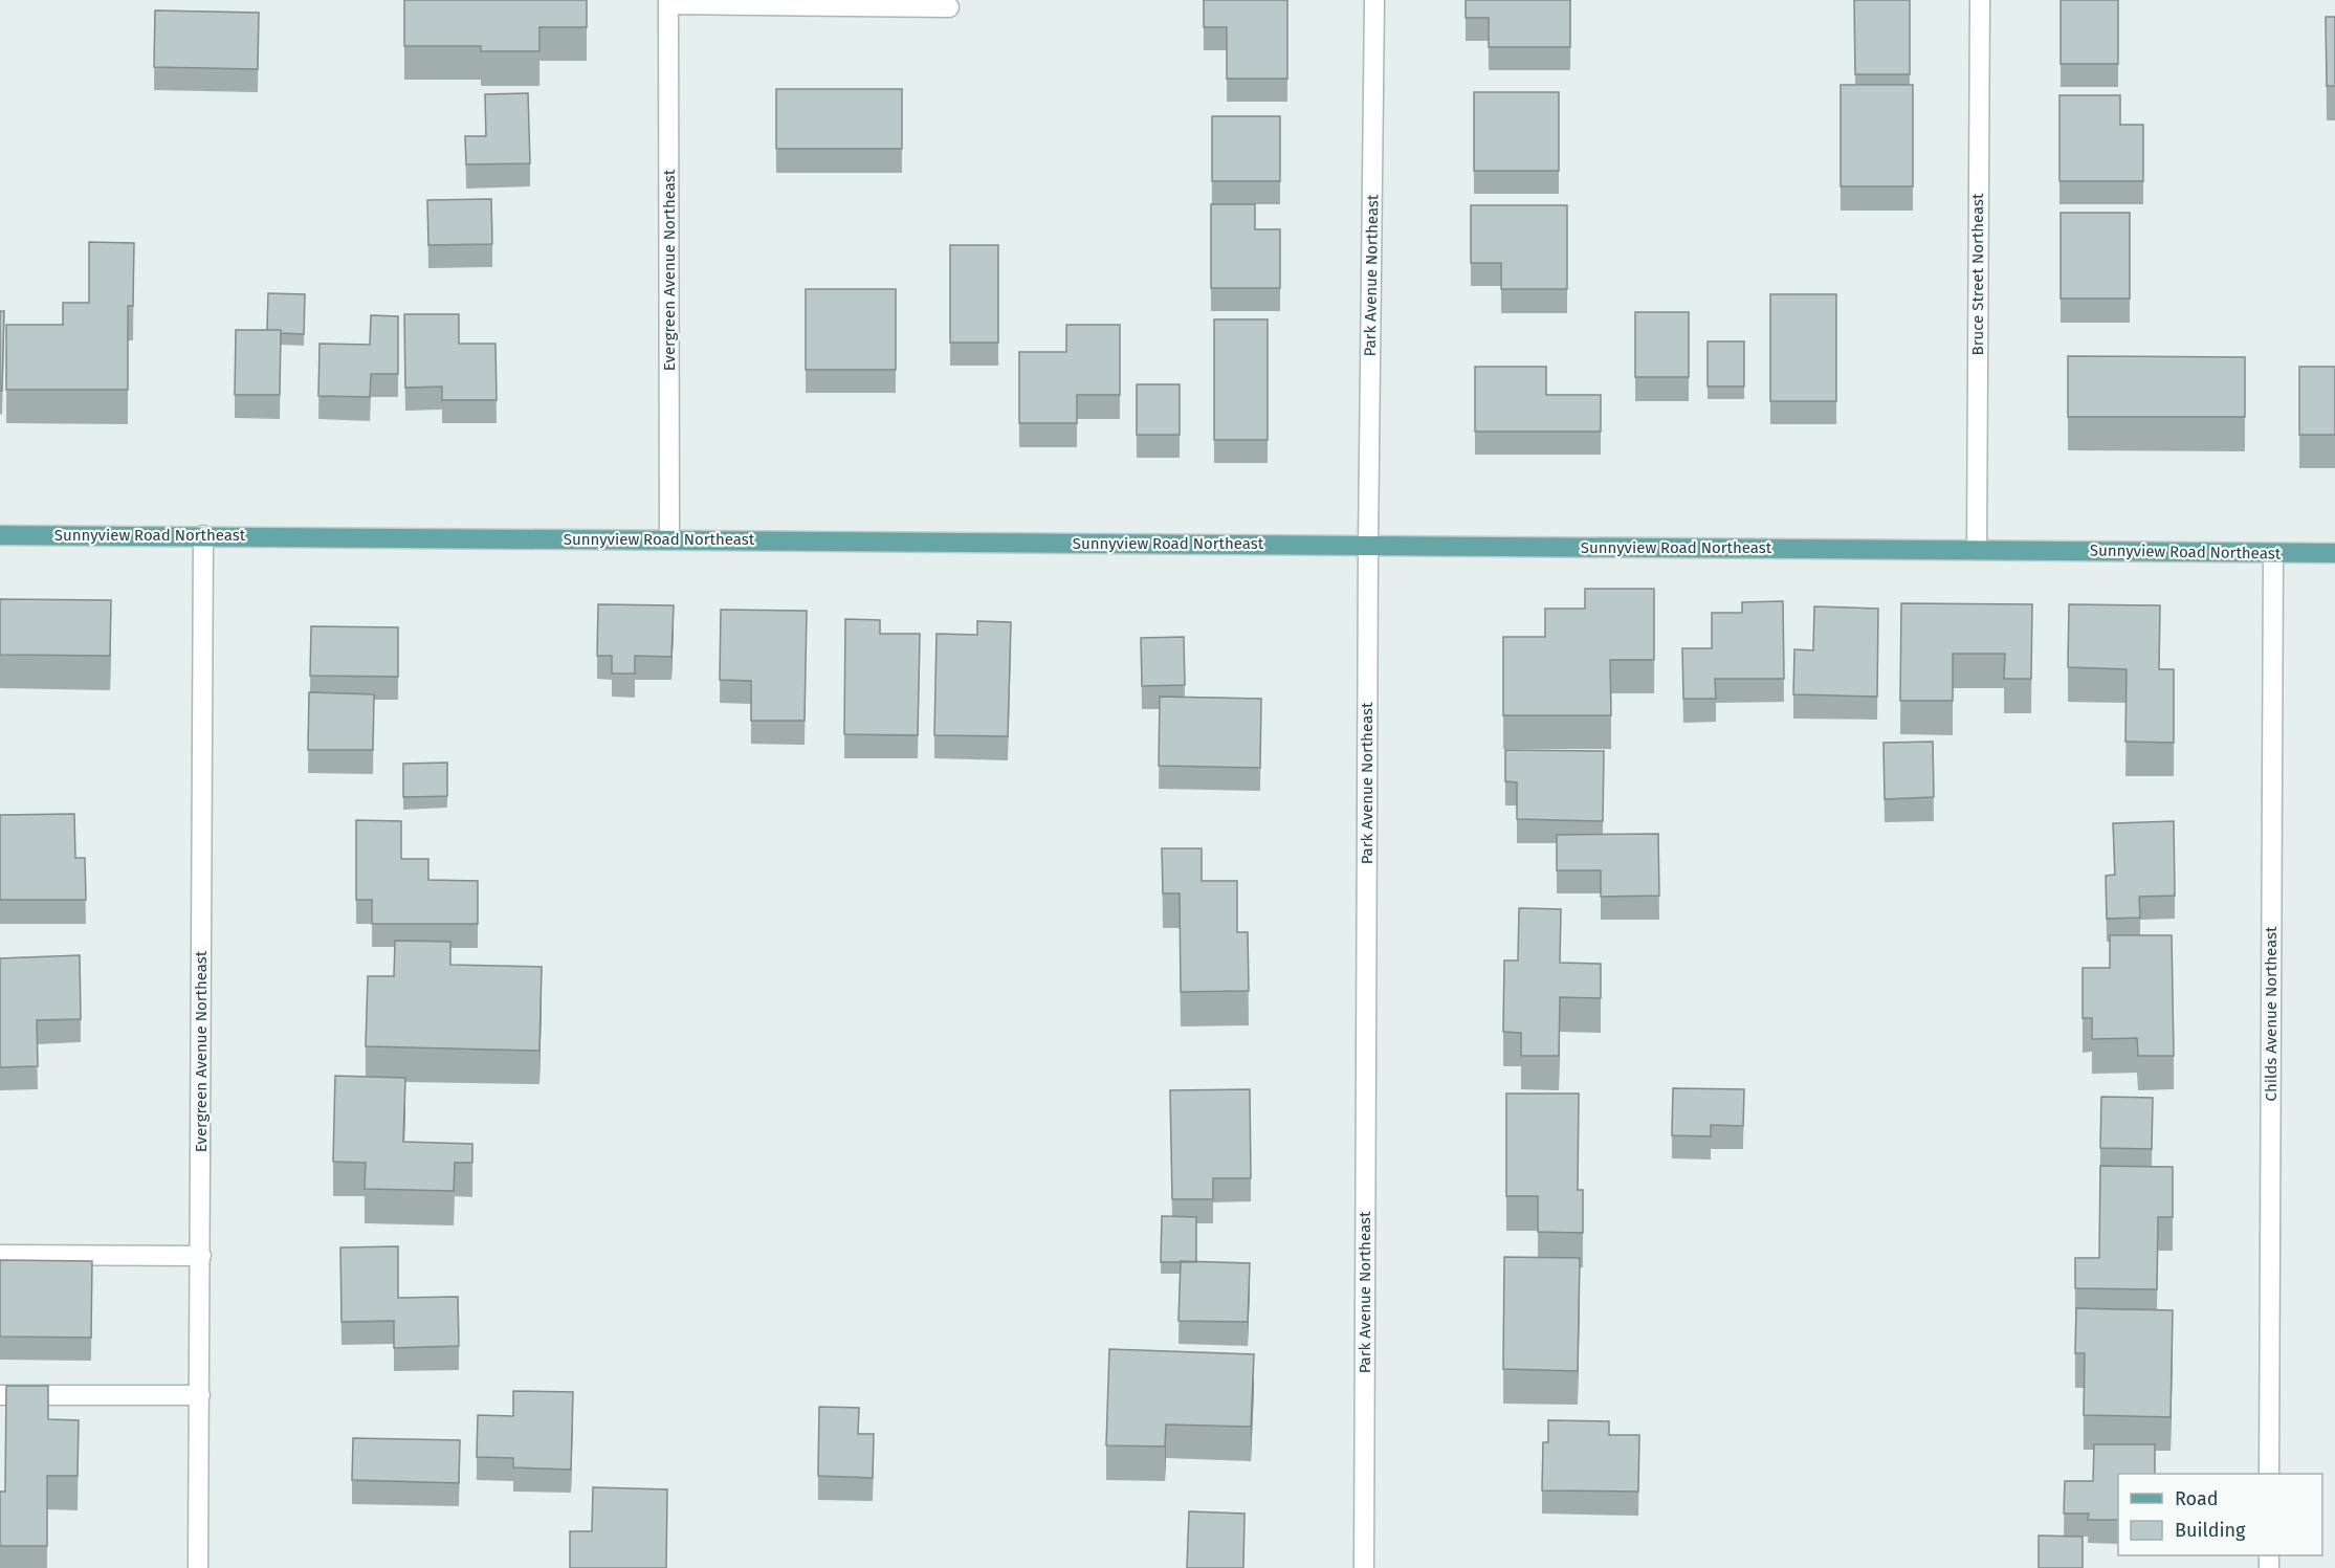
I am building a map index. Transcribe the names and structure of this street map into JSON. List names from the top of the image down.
{
  "streets": {
    "main road": ["Sunnyview Road Northeast"],
    "street": [
      "Evergreen Avenue Northeast",
      "Bruce Street Northeast",
      "Park Avenue Northeast",
      "Childs Avenue Northeast"
    ]
  },
  "crossings": [
    ["Evergreen Avenue Northeast", "Sunnyview Road Northeast"],
    ["Bruce Street Northeast", "Sunnyview Road Northeast"],
    ["Park Avenue Northeast", "Sunnyview Road Northeast"],
    ["Sunnyview Road Northeast", "Childs Avenue Northeast"]
  ],
  "legend": ["Road", "Building"]
}
